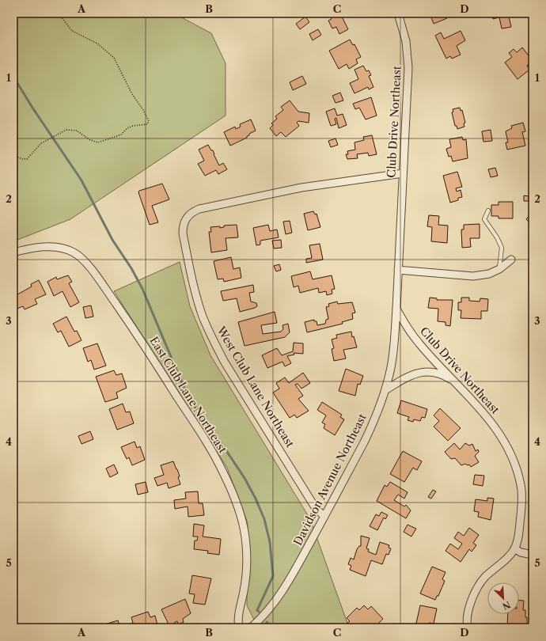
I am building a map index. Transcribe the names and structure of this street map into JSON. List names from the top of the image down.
{
  "streets": {
    "street": [
      "Club Drive Northeast",
      "West Club Lane Northeast",
      "East Club Lane Northeast",
      "Davidson Avenue Northeast"
    ]
  },
  "crossings": [
    ["Club Drive Northeast", "West Club Lane Northeast"],
    ["Club Drive Northeast", "Davidson Avenue Northeast"],
    ["West Club Lane Northeast", "Davidson Avenue Northeast"]
  ],
  "north": "bottom right",
  "grid": {
    "columns": [
      "A",
      "B",
      "C",
      "D"
    ],
    "rows": [
      "1",
      "2",
      "3",
      "4",
      "5"
    ]
  }
}
